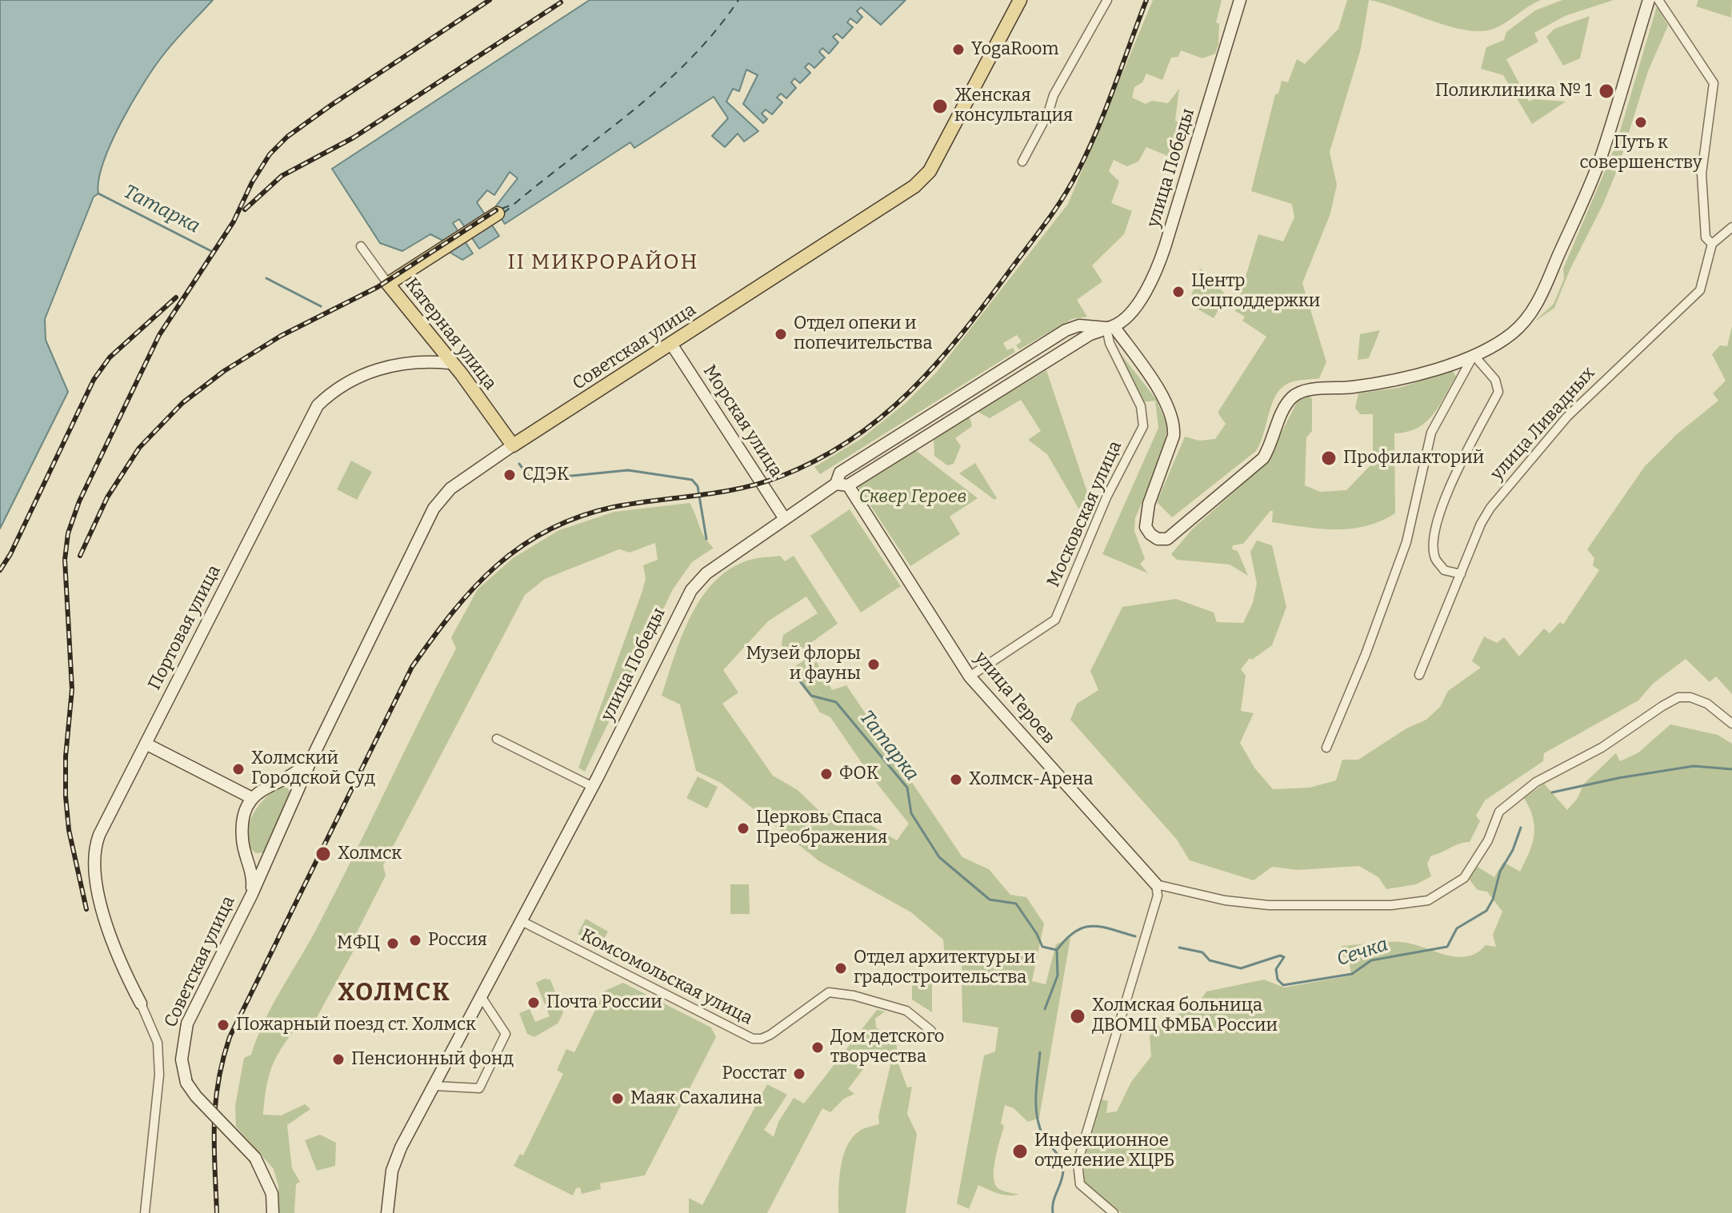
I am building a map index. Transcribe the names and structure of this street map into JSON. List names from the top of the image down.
{
  "streets": {
    "main road": [
      "улица Победы",
      "Катерная улица",
      "Советская улица",
      "Морская улица",
      "Портовая улица",
      "улица Героев"
    ],
    "street": ["улица Ливадных", "Московская улица", "Комсомольская улица"]
  },
  "crossings": [
    ["улица Победы", "Морская улица"],
    ["улица Победы", "Московская улица"],
    ["улица Победы", "улица Героев"],
    ["улица Победы", "Комсомольская улица"],
    ["Катерная улица", "Советская улица"],
    ["Катерная улица", "Портовая улица"],
    ["Советская улица", "Морская улица"],
    ["Московская улица", "улица Героев"]
  ],
  "districts": ["II МИКРОРАЙОН", "ХОЛМСК"],
  "water": ["Татарка", "Сечка"],
  "parks": ["Сквер Героев"],
  "places": [
    "YogaRoom",
    "Поликлиника № 1",
    "Женская консультация",
    "Путь к совершенству",
    "Центр соцподдержки",
    "Отдел опеки и попечительства",
    "Профилакторий",
    "СДЭК",
    "Музей флоры и фауны",
    "Холмский Городской Суд",
    "ФОК",
    "Холмск-Арена",
    "Церковь Спаса Преображения",
    "Холмск",
    "Россия",
    "МФЦ",
    "Отдел архитектуры и градостроительства",
    "Почта России",
    "Холмская больница ДВОМЦ ФМБА России",
    "Пожарный поезд ст. Холмск",
    "Дом детского творчества",
    "Пенсионный фонд",
    "Росстат",
    "Маяк Сахалина",
    "Инфекционное отделение ХЦРБ"
  ]
}
